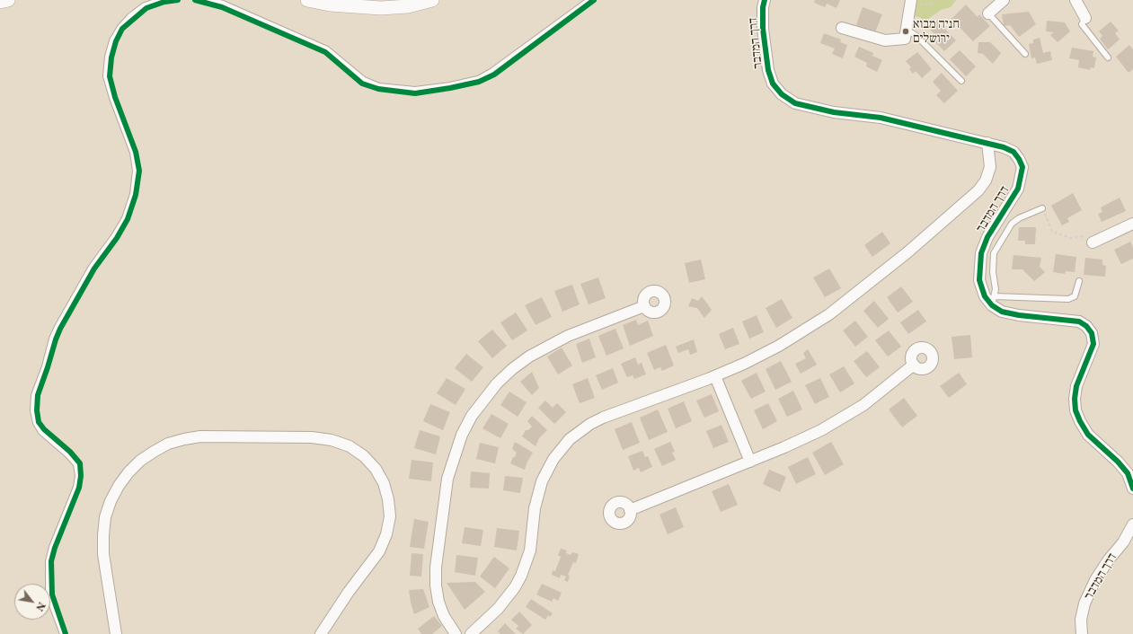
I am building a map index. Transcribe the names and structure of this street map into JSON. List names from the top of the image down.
{
  "streets": {
    "street": ["דרך המדבר"]
  },
  "places": ["חניה מבוא ירושלים"],
  "north": "bottom right"
}
